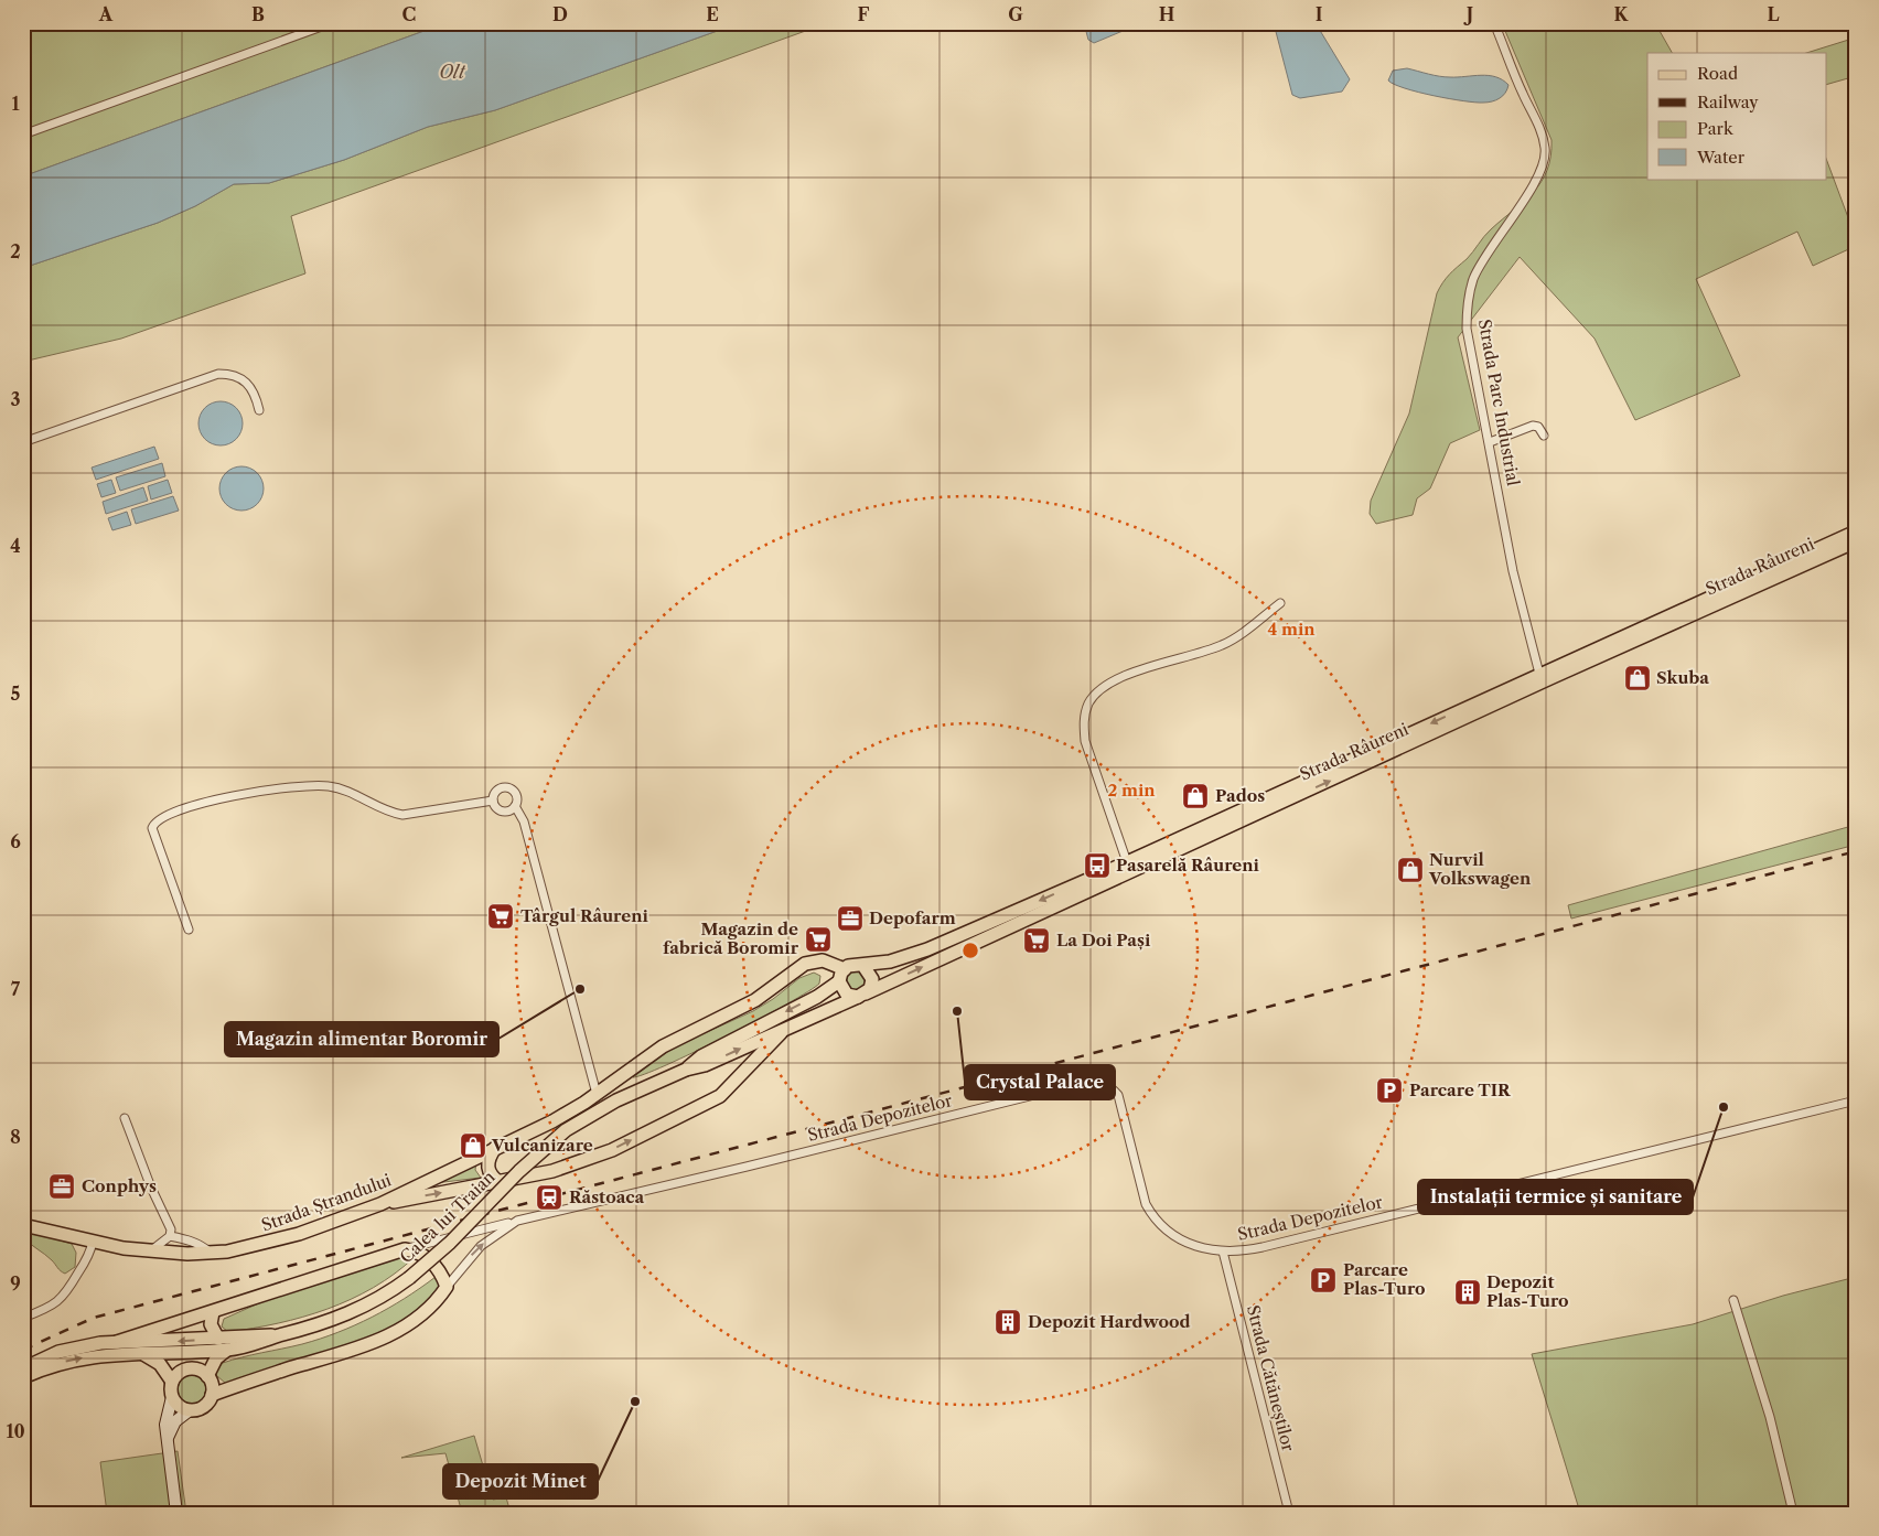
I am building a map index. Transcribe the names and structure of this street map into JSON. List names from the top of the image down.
{
  "streets": {
    "main road": ["Strada Râureni", "Strada Ștrandului", "Calea lui Traian"],
    "street": ["Strada Parc Industrial", "Strada Depozitelor", "Strada Cătăneștilor"]
  },
  "crossings": [
    ["Strada Parc Industrial", "Strada Râureni"],
    ["Strada Râureni", "Strada Ștrandului"],
    ["Strada Râureni", "Calea lui Traian"],
    ["Strada Depozitelor", "Strada Cătăneștilor"],
    ["Strada Ștrandului", "Calea lui Traian"]
  ],
  "water": ["Olt"],
  "places": {
    "shop": [
      "Skuba",
      "Pados",
      "Nurvil Volkswagen",
      "Vulcanizare"
    ],
    "bus stop": ["Pasarelă Râureni"],
    "supermarket": ["Târgul Râureni", "Magazin de fabrică Boromir", "La Doi Pași"],
    "office": ["Depofarm", "Conphys"],
    "other": [
      "Magazin alimentar Boromir",
      "Crystal Palace",
      "Instalații termice și sanitare",
      "Depozit Minet"
    ],
    "parking": ["Parcare TIR", "Parcare Plas-Turo"],
    "station": ["Răstoaca"],
    "building": ["Depozit Plas-Turo", "Depozit Hardwood"]
  },
  "legend": [
    "Road",
    "Railway",
    "Park",
    "Water"
  ],
  "grid": {
    "columns": [
      "A",
      "B",
      "C",
      "D",
      "E",
      "F",
      "G",
      "H",
      "I",
      "J",
      "K",
      "L"
    ],
    "rows": [
      "1",
      "2",
      "3",
      "4",
      "5",
      "6",
      "7",
      "8",
      "9",
      "10"
    ]
  },
  "rings": ["4 min", "2 min"]
}
